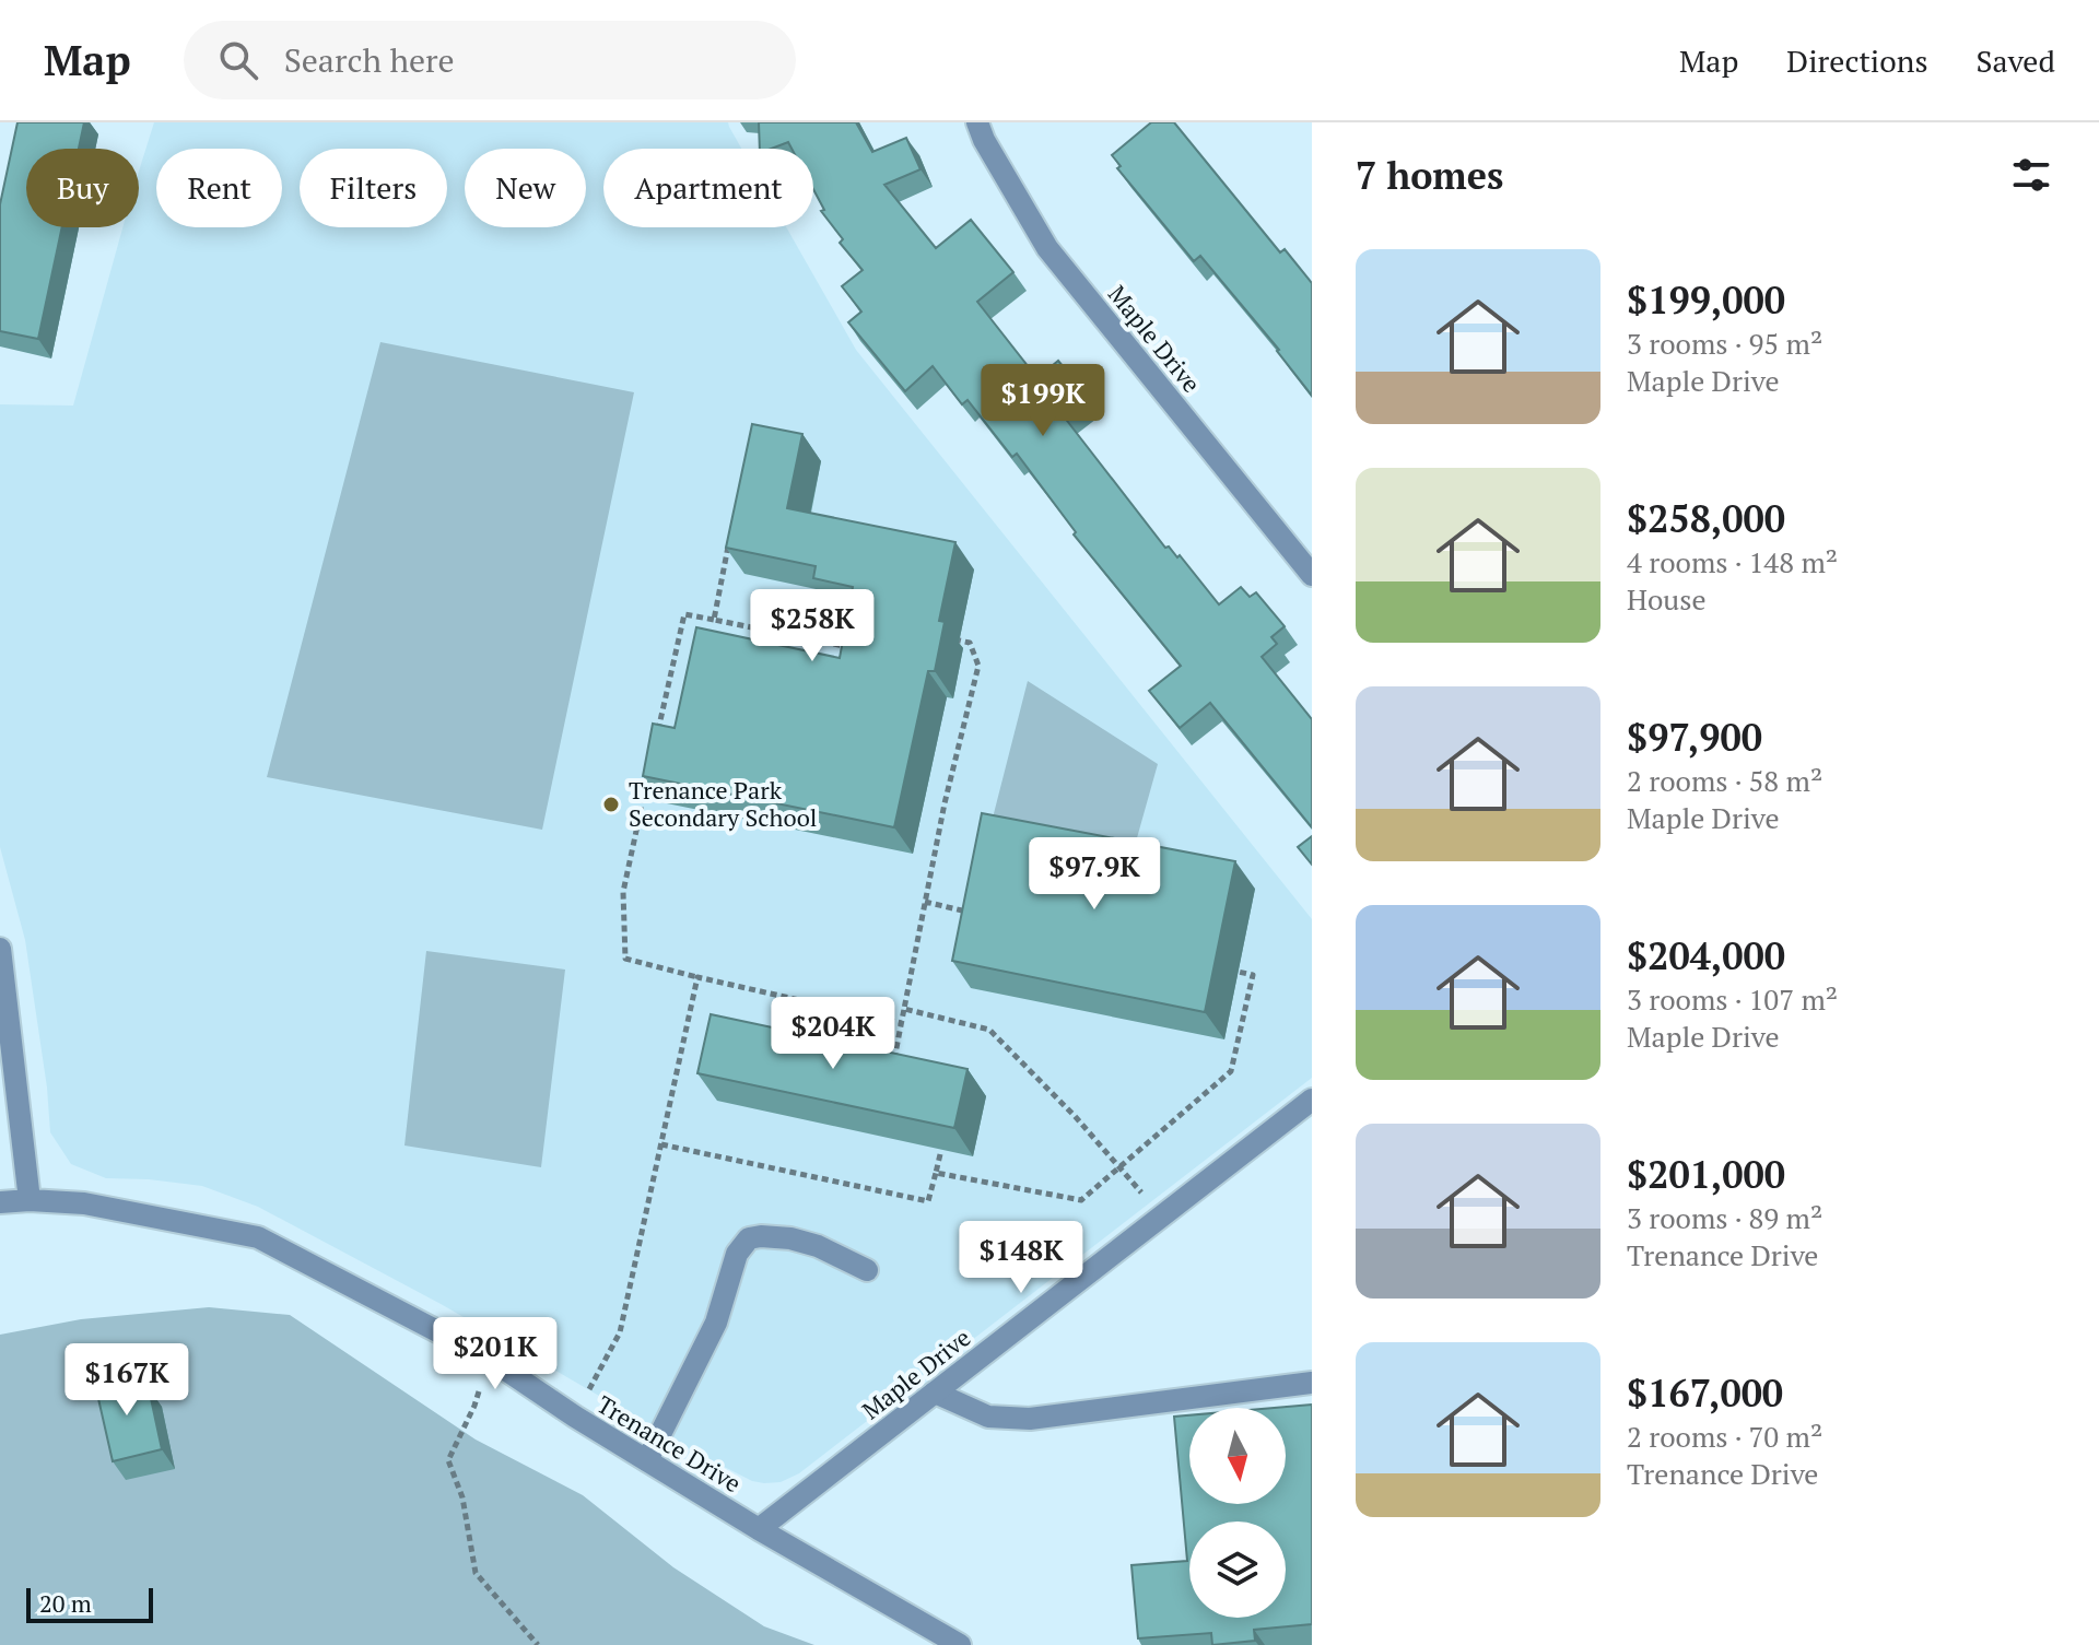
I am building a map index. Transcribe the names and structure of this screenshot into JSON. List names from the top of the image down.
{
  "streets": {
    "street": ["Maple Drive", "Trenance Drive"]
  },
  "crossings": [
    ["Maple Drive", "Trenance Drive"]
  ],
  "places": ["Trenance Park Secondary School"],
  "scale_bar": "20 m",
  "north": "bottom",
  "page": {
    "header": "Map",
    "search": "Search here",
    "nav": ["Map", "Directions", "Saved"],
    "heading": "7 homes",
    "chip": [
      "Buy",
      "Rent",
      "Filters",
      "New",
      "Apartment"
    ],
    "list": [
      {
        "name": "$199,000",
        "note": "3 rooms · 95 m² · Maple Drive"
      },
      {
        "name": "$258,000",
        "note": "4 rooms · 148 m² · House"
      },
      {
        "name": "$97,900",
        "note": "2 rooms · 58 m² · Maple Drive"
      },
      {
        "name": "$204,000",
        "note": "3 rooms · 107 m² · Maple Drive"
      },
      {
        "name": "$201,000",
        "note": "3 rooms · 89 m² · Trenance Drive"
      },
      {
        "name": "$167,000",
        "note": "2 rooms · 70 m² · Trenance Drive"
      }
    ],
    "price": [
      "$199K",
      "$258K",
      "$97.9K",
      "$204K",
      "$148K",
      "$201K",
      "$167K"
    ],
    "scale": "20 m"
  }
}
